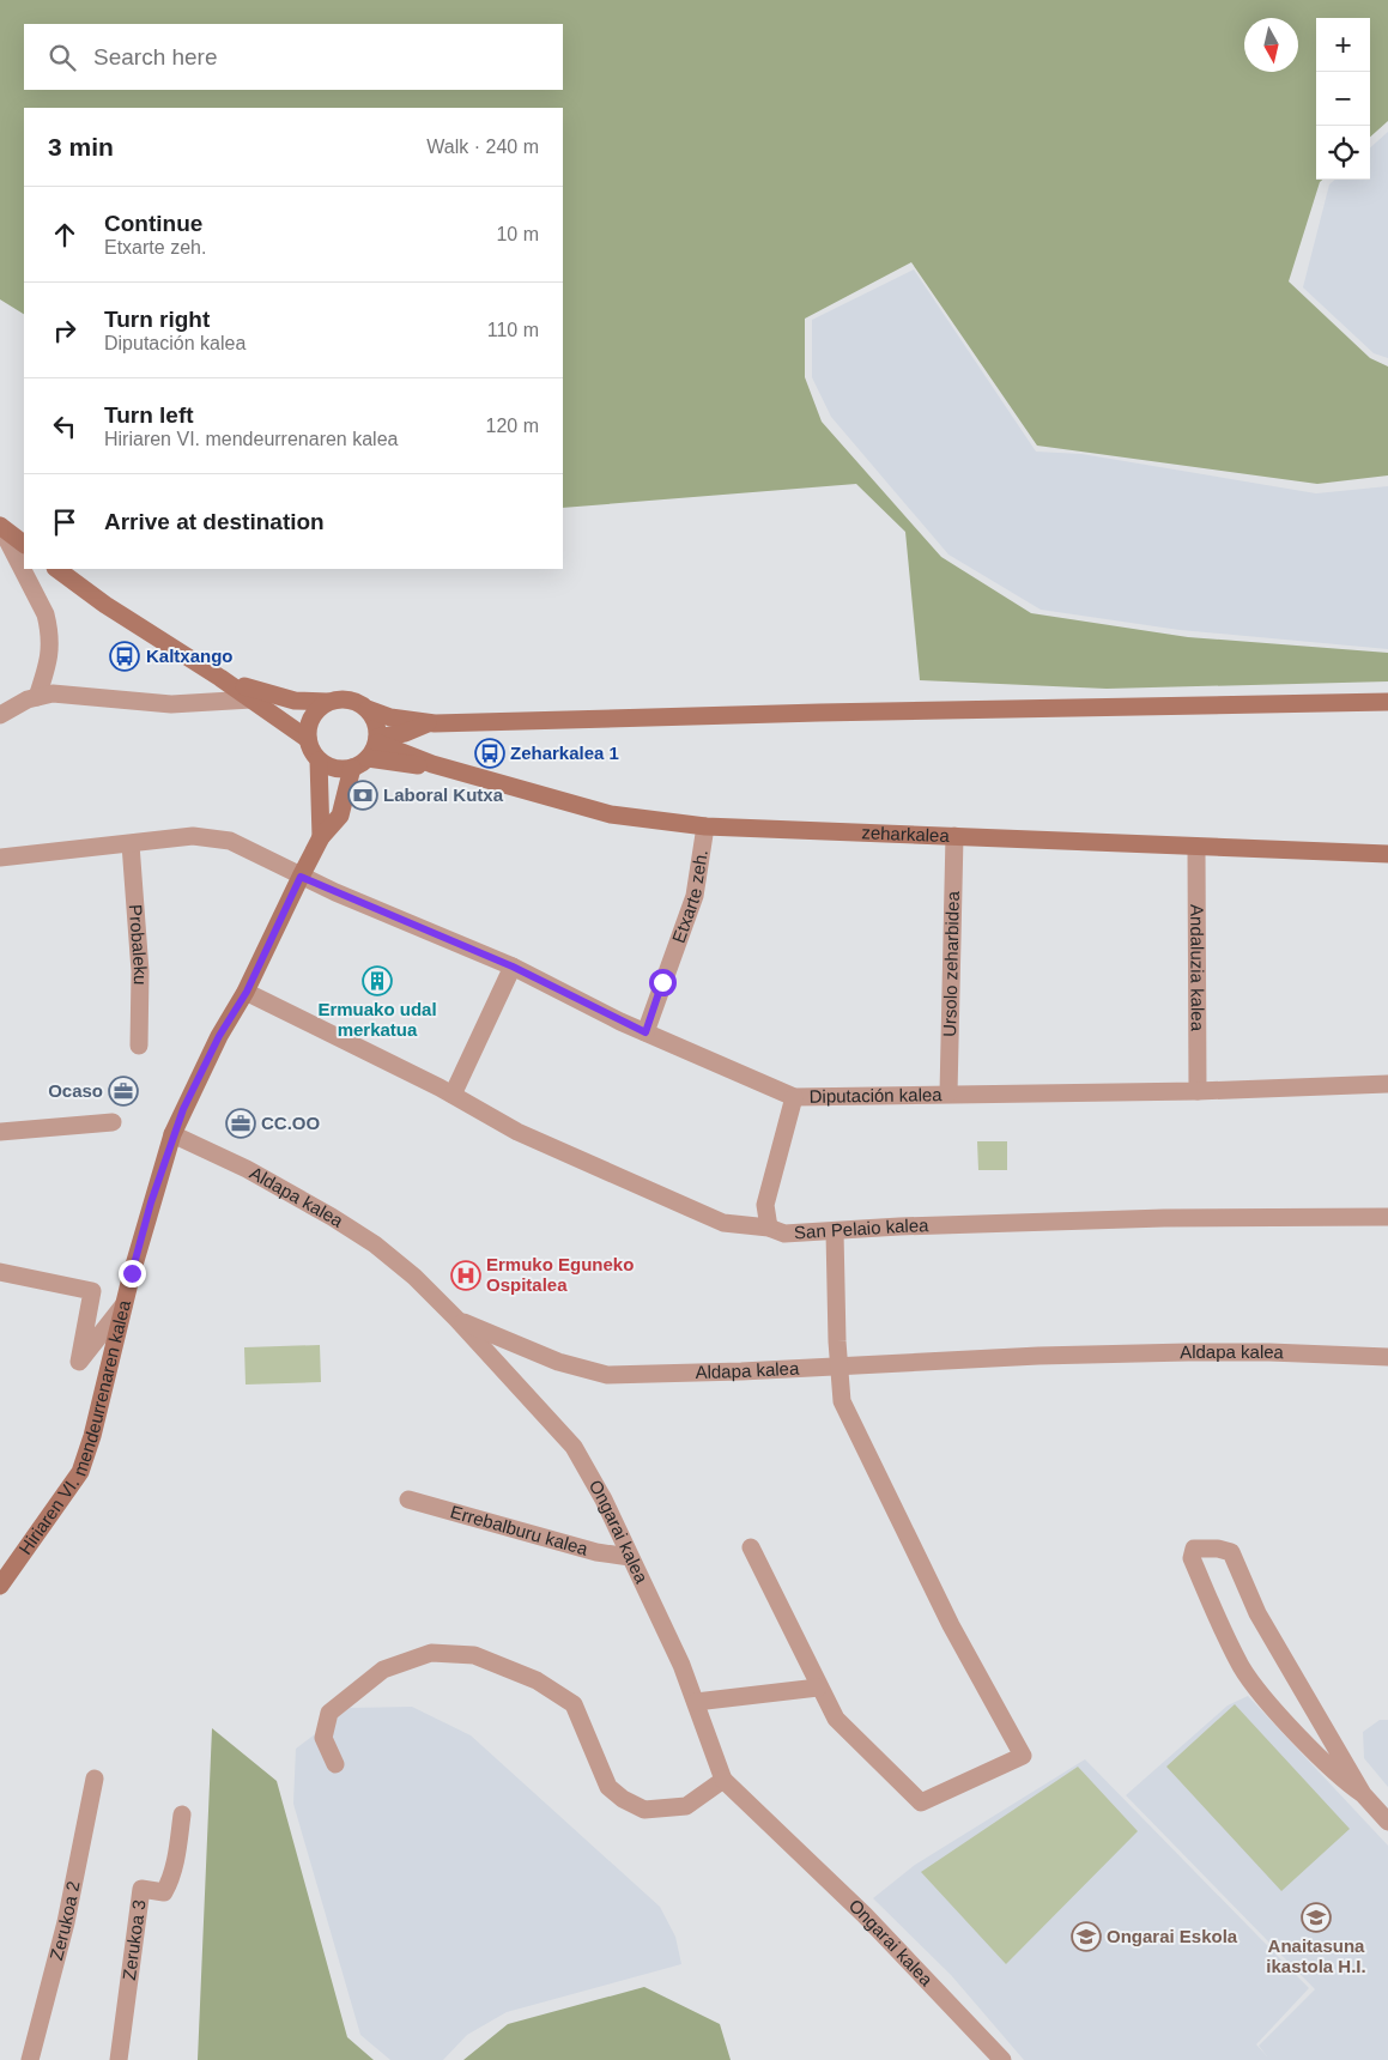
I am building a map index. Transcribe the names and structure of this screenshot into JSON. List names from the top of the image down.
{
  "streets": {
    "street": [
      "zeharkalea",
      "Etxarte zeh.",
      "Probaleku",
      "Ursolo zeharbidea",
      "Andaluzia kalea",
      "Diputación kalea",
      "Aldapa kalea",
      "San Pelaio kalea",
      "Hiriaren VI. mendeurrenaren kalea",
      "Errebalburu kalea",
      "Ongarai kalea",
      "Zerukoa 2",
      "Zerukoa 3"
    ]
  },
  "crossings": [
    ["zeharkalea", "Etxarte zeh."],
    ["zeharkalea", "Ursolo zeharbidea"],
    ["zeharkalea", "Andaluzia kalea"],
    ["zeharkalea", "Hiriaren VI. mendeurrenaren kalea"],
    ["Etxarte zeh.", "Diputación kalea"],
    ["Ursolo zeharbidea", "Diputación kalea"],
    ["Andaluzia kalea", "Diputación kalea"],
    ["Diputación kalea", "Hiriaren VI. mendeurrenaren kalea"],
    ["Aldapa kalea", "Hiriaren VI. mendeurrenaren kalea"],
    ["Aldapa kalea", "Ongarai kalea"],
    ["San Pelaio kalea", "Hiriaren VI. mendeurrenaren kalea"],
    ["Errebalburu kalea", "Ongarai kalea"]
  ],
  "places": {
    "bus stop": ["Kaltxango", "Zeharkalea 1"],
    "bank": ["Laboral Kutxa"],
    "building": ["Ermuako udal merkatua"],
    "office": ["Ocaso", "CC.OO"],
    "hospital": ["Ermuko Eguneko Ospitalea"],
    "school or university": ["Anaitasuna ikastola H.I.", "Ongarai Eskola"]
  },
  "north": "bottom",
  "page": {
    "map_buttons": ["+", "−"],
    "search": "Search here",
    "heading": ["3 min", "Walk · 240 m"],
    "list": [
      ["Continue", "Etxarte zeh.", "10 m"],
      ["Turn right", "Diputación kalea", "110 m"],
      ["Turn left", "Hiriaren VI. mendeurrenaren kalea", "120 m"],
      "Arrive at destination"
    ]
  }
}
